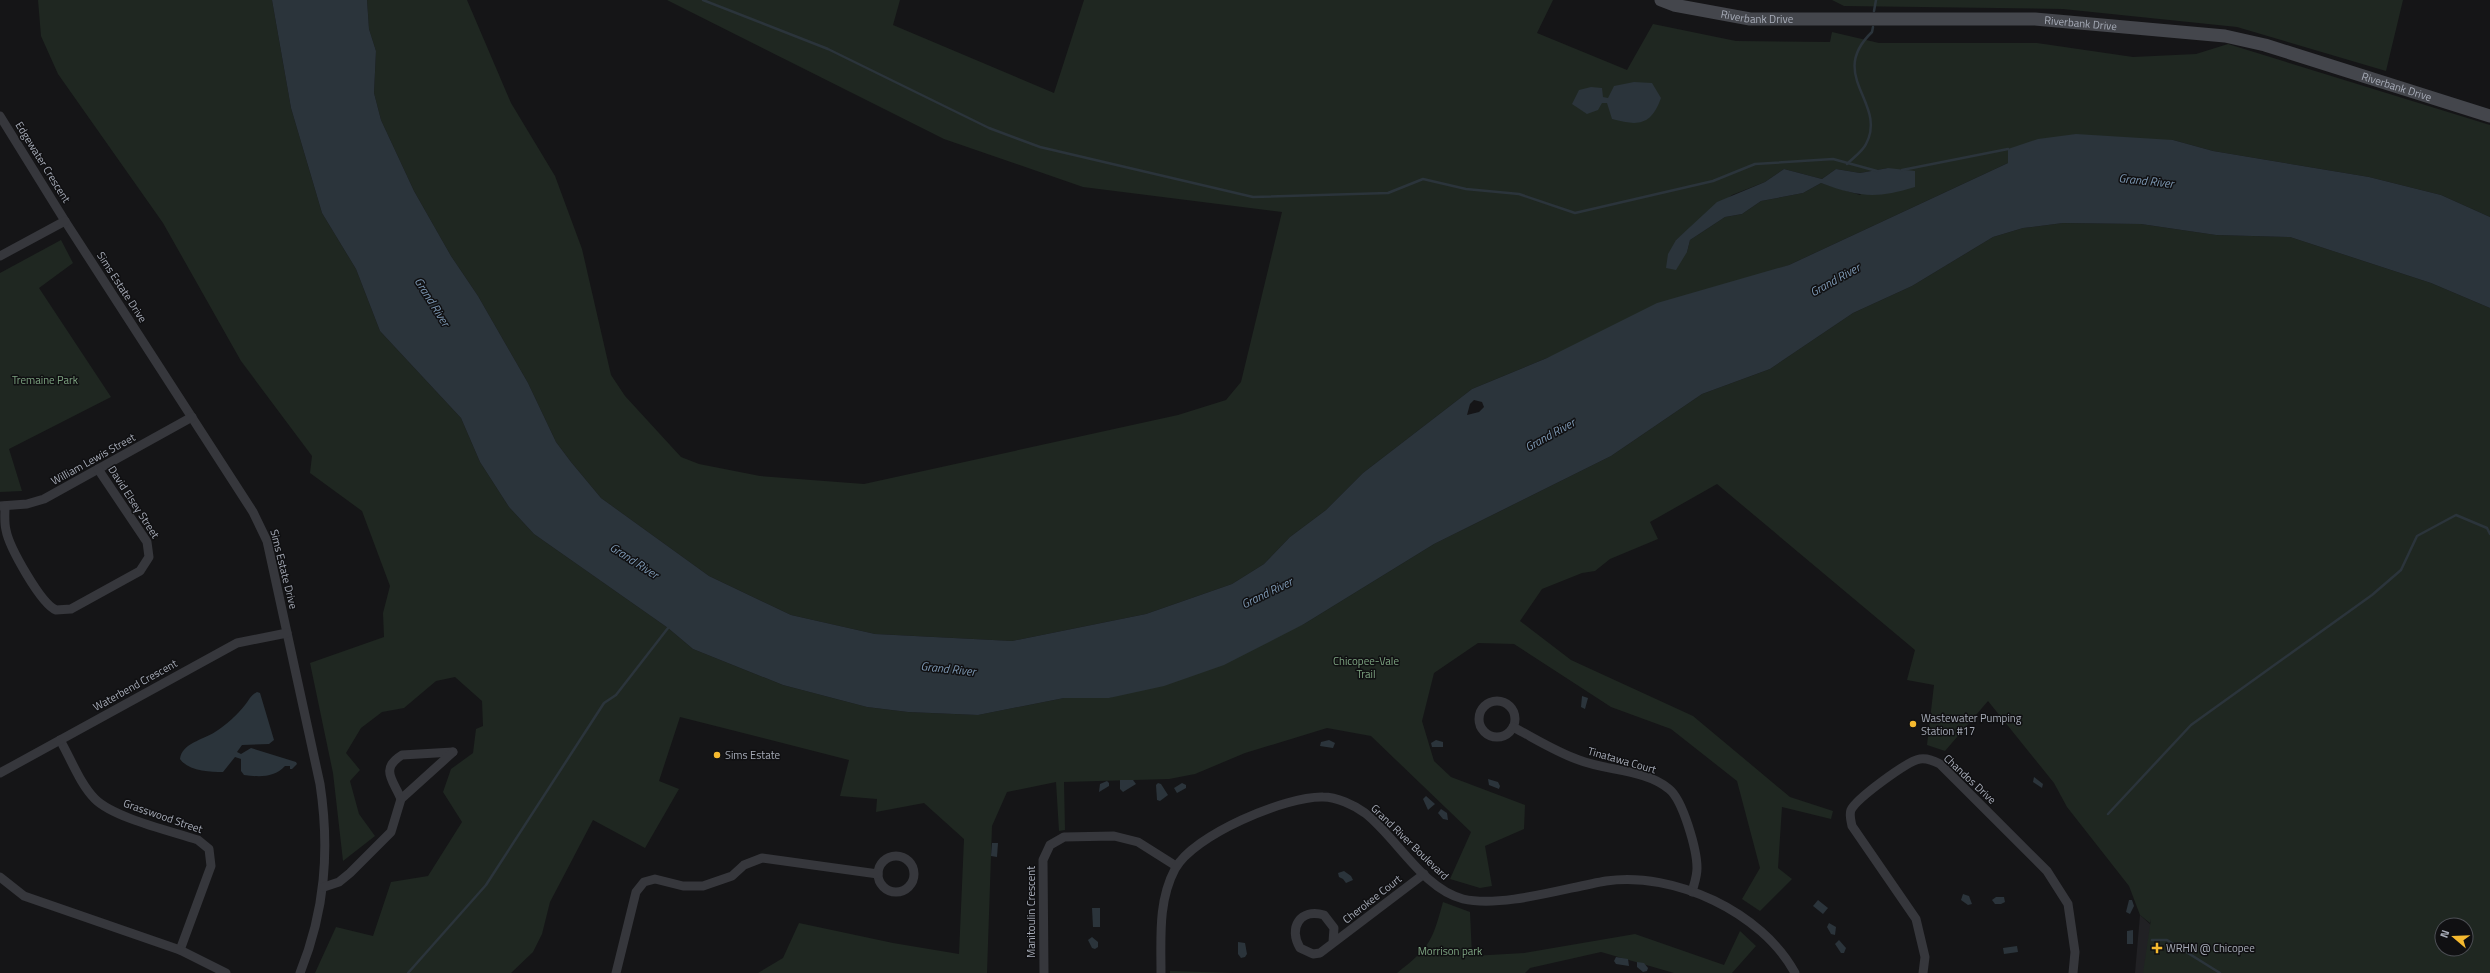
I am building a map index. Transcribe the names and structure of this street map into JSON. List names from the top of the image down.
{
  "streets": {
    "street": [
      "Riverbank Drive",
      "Edgewater Crescent",
      "Sims Estate Drive",
      "William Lewis Street",
      "David Elsey Street",
      "Waterbend Crescent",
      "Tinatawa Court",
      "Chandos Drive",
      "Grasswood Street",
      "Grand River Boulevard",
      "Cherokee Court",
      "Manitoulin Crescent"
    ]
  },
  "crossings": [
    ["Edgewater Crescent", "Sims Estate Drive"],
    ["Sims Estate Drive", "William Lewis Street"],
    ["Sims Estate Drive", "Waterbend Crescent"],
    ["William Lewis Street", "David Elsey Street"],
    ["Waterbend Crescent", "Grasswood Street"],
    ["Tinatawa Court", "Grand River Boulevard"],
    ["Grand River Boulevard", "Cherokee Court"],
    ["Grand River Boulevard", "Manitoulin Crescent"]
  ],
  "water": ["Grand River"],
  "parks": ["Tremaine Park", "Chicopee-Vale Trail", "Morrison park"],
  "places": {
    "other": ["Wastewater Pumping Station #17", "Sims Estate"],
    "health": ["WRHN @ Chicopee"]
  },
  "north": "left"
}
